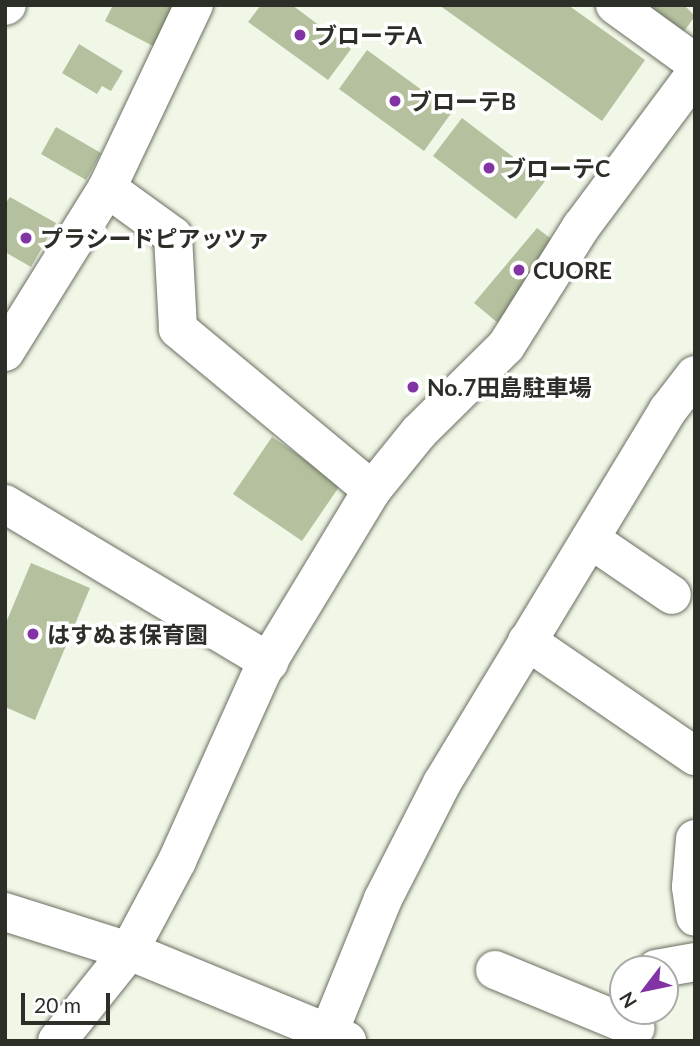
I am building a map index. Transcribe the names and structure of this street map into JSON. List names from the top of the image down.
{
  "places": [
    "ブローテA",
    "ブローテB",
    "ブローテC",
    "プラシードピアッツァ",
    "CUORE",
    "No.7田島駐車場",
    "はすぬま保育園"
  ],
  "scale_bar": "20 m",
  "north": "bottom left"
}
